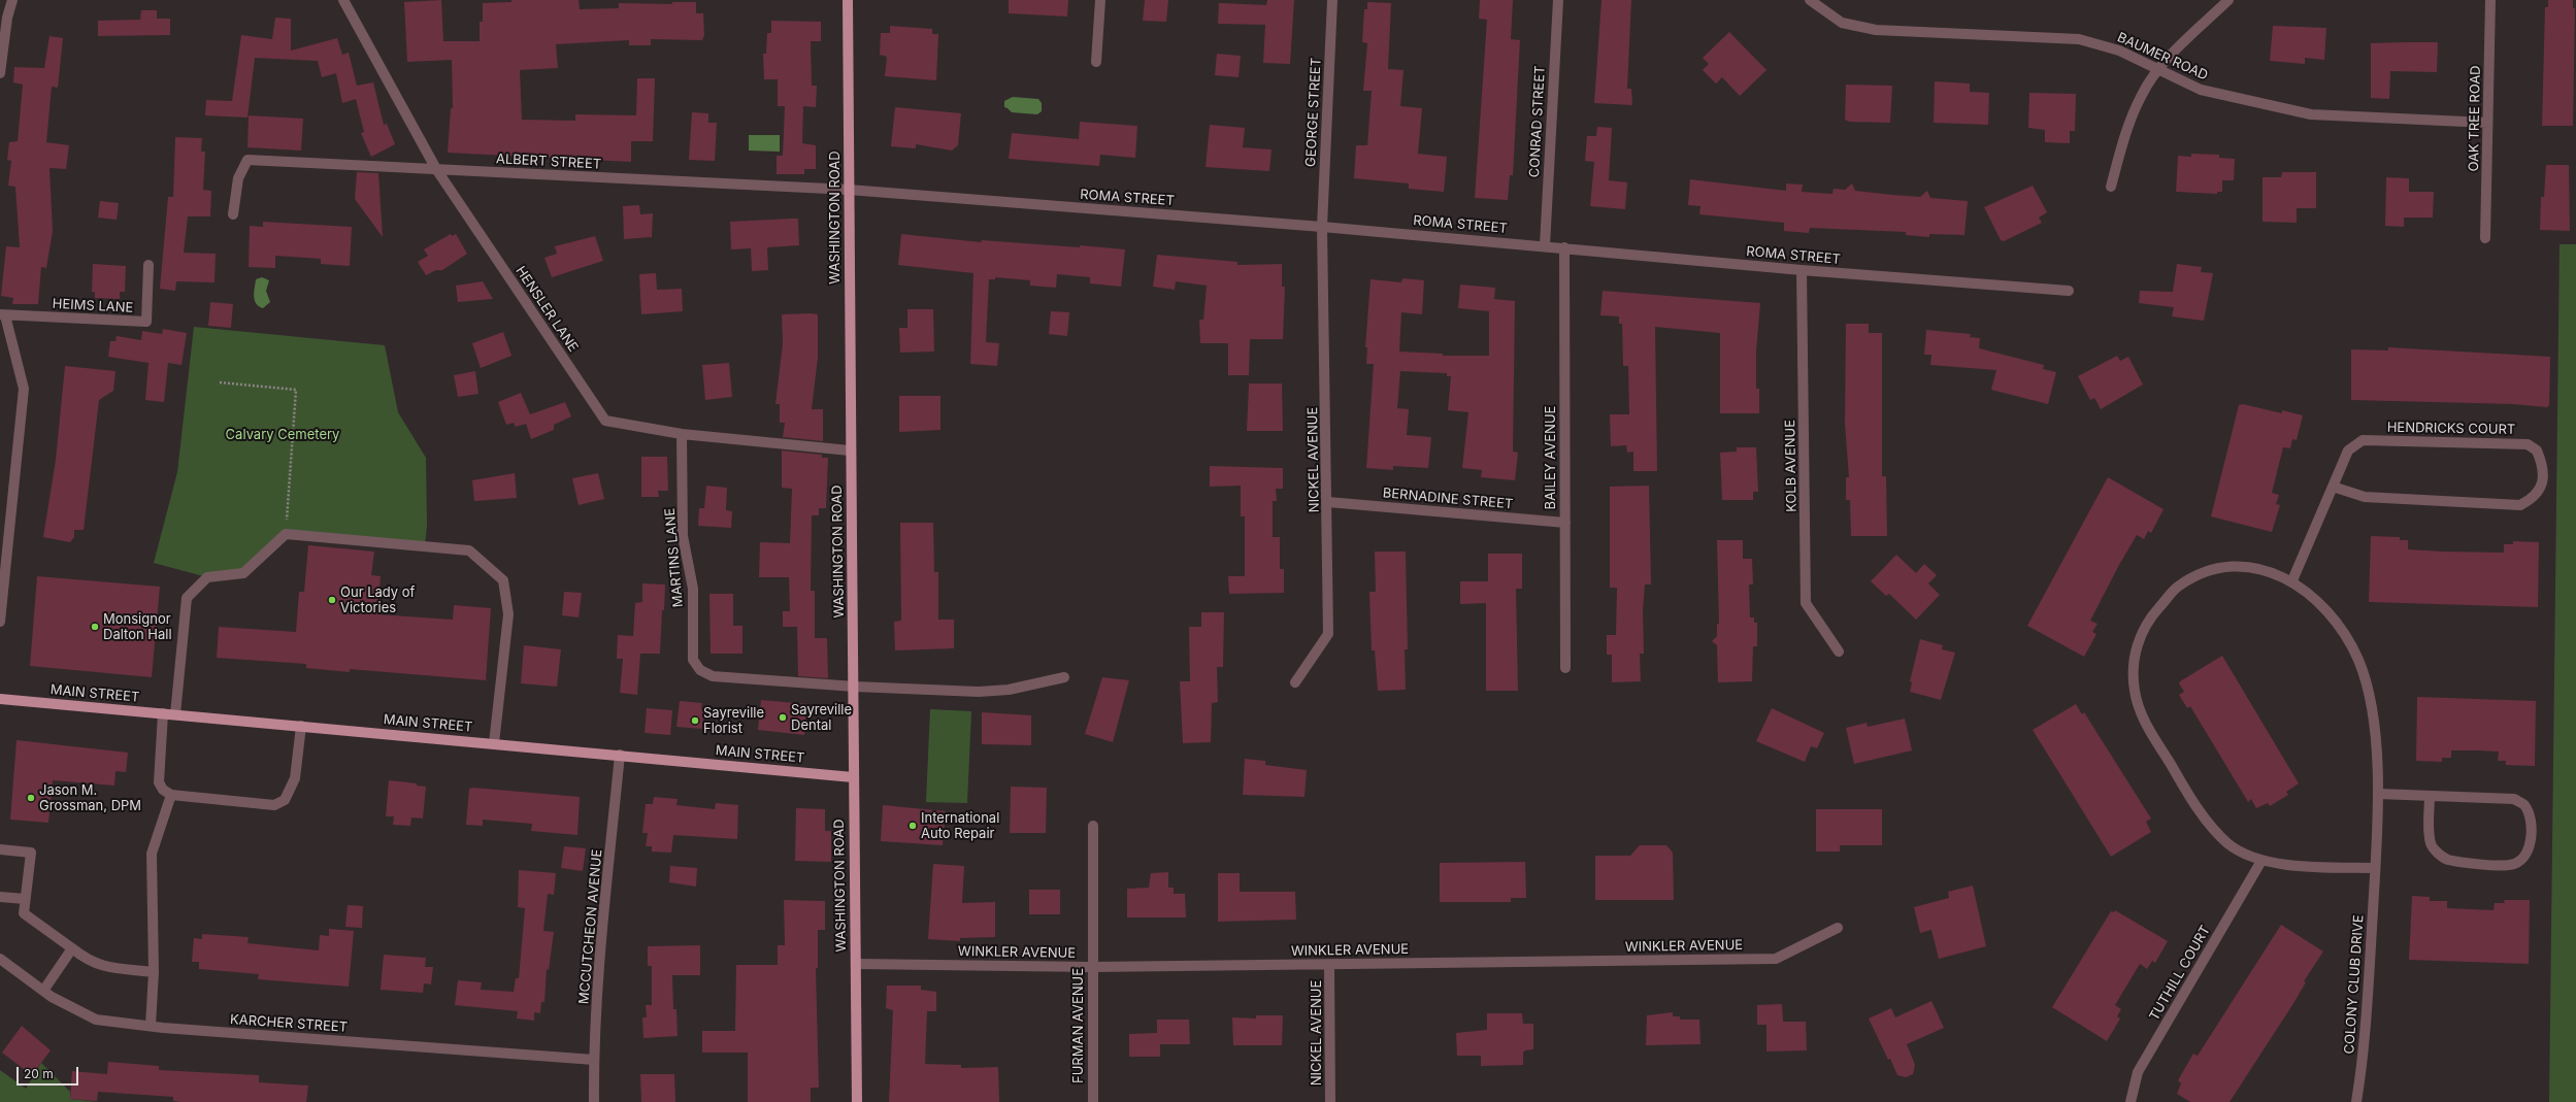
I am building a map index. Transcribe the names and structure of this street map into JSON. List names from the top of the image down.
{
  "streets": {
    "main road": ["WASHINGTON ROAD", "MAIN STREET"],
    "street": [
      "BAUMER ROAD",
      "GEORGE STREET",
      "OAK TREE ROAD",
      "CONRAD STREET",
      "ALBERT STREET",
      "ROMA STREET",
      "HEIMS LANE",
      "HENSLER LANE",
      "HENDRICKS COURT",
      "BAILEY AVENUE",
      "NICKEL AVENUE",
      "KOLB AVENUE",
      "BERNADINE STREET",
      "MARTINS LANE",
      "MCCUTCHEON AVENUE",
      "WINKLER AVENUE",
      "TUTHILL COURT",
      "COLONY CLUB DRIVE",
      "KARCHER STREET",
      "FURMAN AVENUE"
    ]
  },
  "crossings": [
    ["BAUMER ROAD", "OAK TREE ROAD"],
    ["GEORGE STREET", "ROMA STREET"],
    ["GEORGE STREET", "NICKEL AVENUE"],
    ["CONRAD STREET", "ROMA STREET"],
    ["ALBERT STREET", "ROMA STREET"],
    ["ALBERT STREET", "WASHINGTON ROAD"],
    ["ALBERT STREET", "HENSLER LANE"],
    ["ROMA STREET", "WASHINGTON ROAD"],
    ["ROMA STREET", "BAILEY AVENUE"],
    ["ROMA STREET", "NICKEL AVENUE"],
    ["ROMA STREET", "KOLB AVENUE"],
    ["WASHINGTON ROAD", "HENSLER LANE"],
    ["WASHINGTON ROAD", "MARTINS LANE"],
    ["WASHINGTON ROAD", "MAIN STREET"],
    ["WASHINGTON ROAD", "WINKLER AVENUE"],
    ["HENSLER LANE", "MARTINS LANE"],
    ["HENDRICKS COURT", "COLONY CLUB DRIVE"],
    ["BAILEY AVENUE", "BERNADINE STREET"],
    ["NICKEL AVENUE", "BERNADINE STREET"],
    ["NICKEL AVENUE", "WINKLER AVENUE"],
    ["MAIN STREET", "MCCUTCHEON AVENUE"],
    ["MCCUTCHEON AVENUE", "KARCHER STREET"],
    ["WINKLER AVENUE", "FURMAN AVENUE"],
    ["TUTHILL COURT", "COLONY CLUB DRIVE"]
  ],
  "parks": ["Calvary Cemetery"],
  "places": [
    "Our Lady of Victories",
    "Monsignor Dalton Hall",
    "Sayreville Dental",
    "Sayreville Florist",
    "Jason M. Grossman, DPM",
    "International Auto Repair"
  ],
  "scale_bar": "20 m"
}
